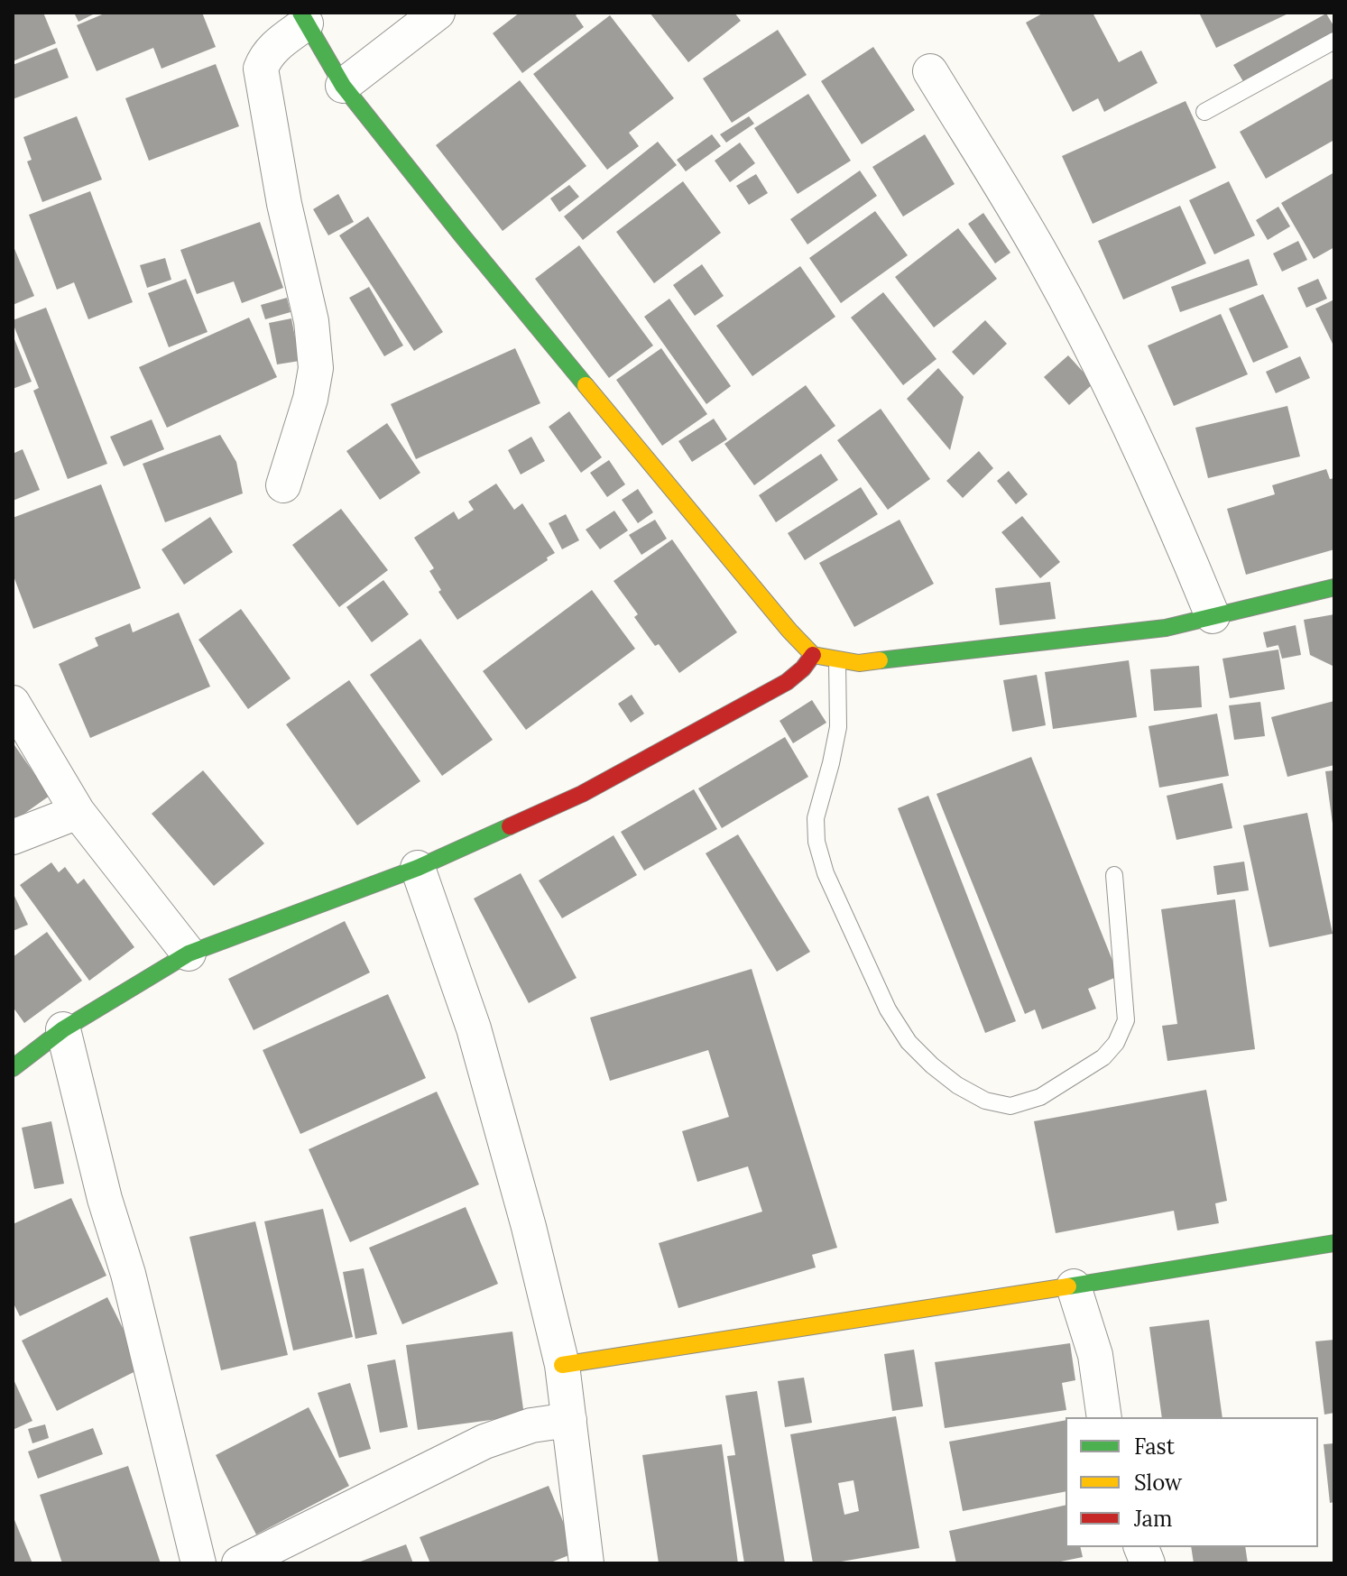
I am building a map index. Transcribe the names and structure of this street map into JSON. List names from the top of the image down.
{
  "legend": ["Fast", "Slow", "Jam"]
}
